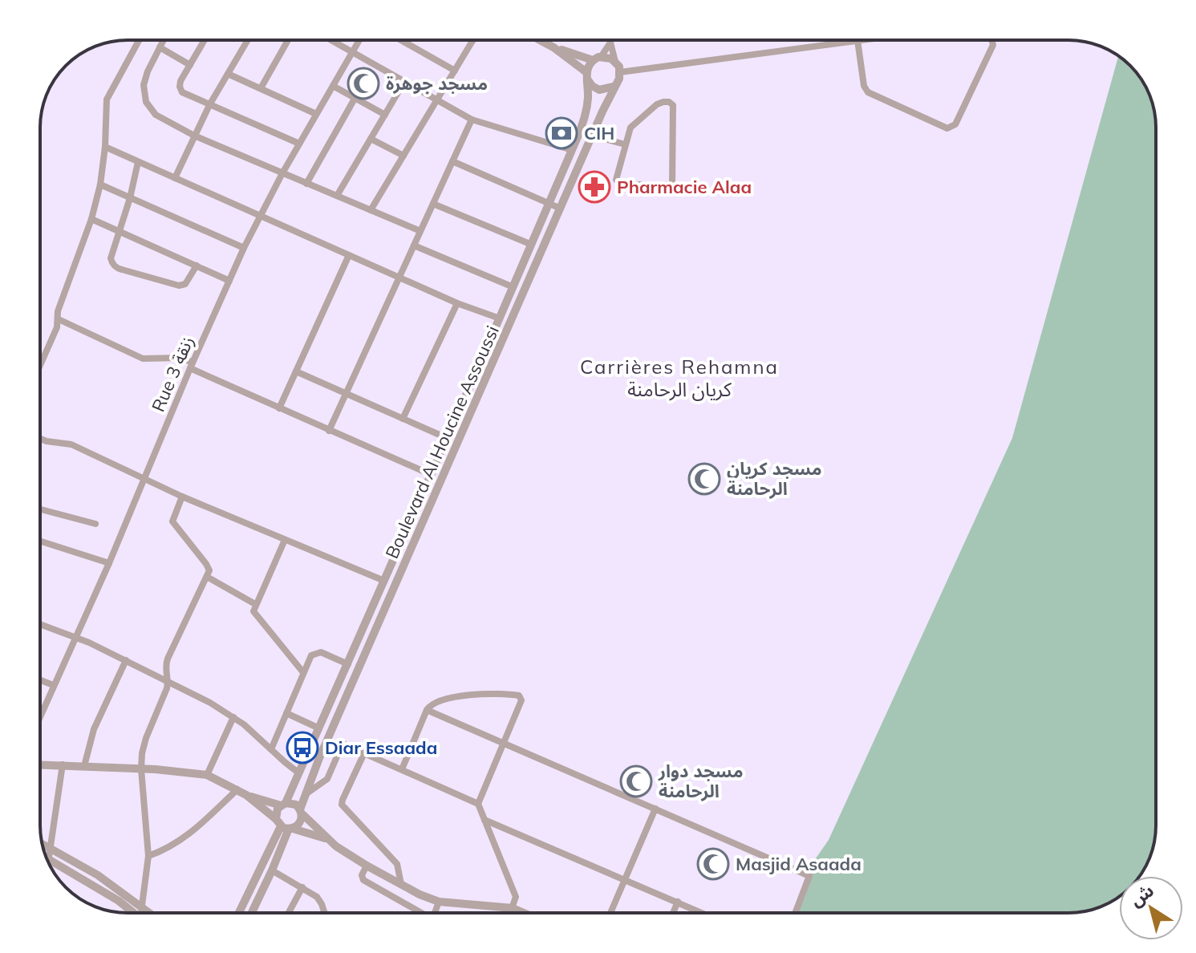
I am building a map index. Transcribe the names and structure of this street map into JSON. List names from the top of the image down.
{
  "streets": {
    "street": ["Rue 3 زنقة", "Boulevard Al Houcine Assoussi"]
  },
  "districts": ["Carrières Rehamna كريان الرحامنة"],
  "places": {
    "mosque": [
      "مسجد جوهرة",
      "مسجد كريان الرحامنة",
      "مسجد دوار الرحامنة",
      "Masjid Asaada"
    ],
    "bank": ["CIH"],
    "pharmacy": ["Pharmacie Alaa"],
    "bus stop": ["Diar Essaada"]
  },
  "north": "top left"
}
